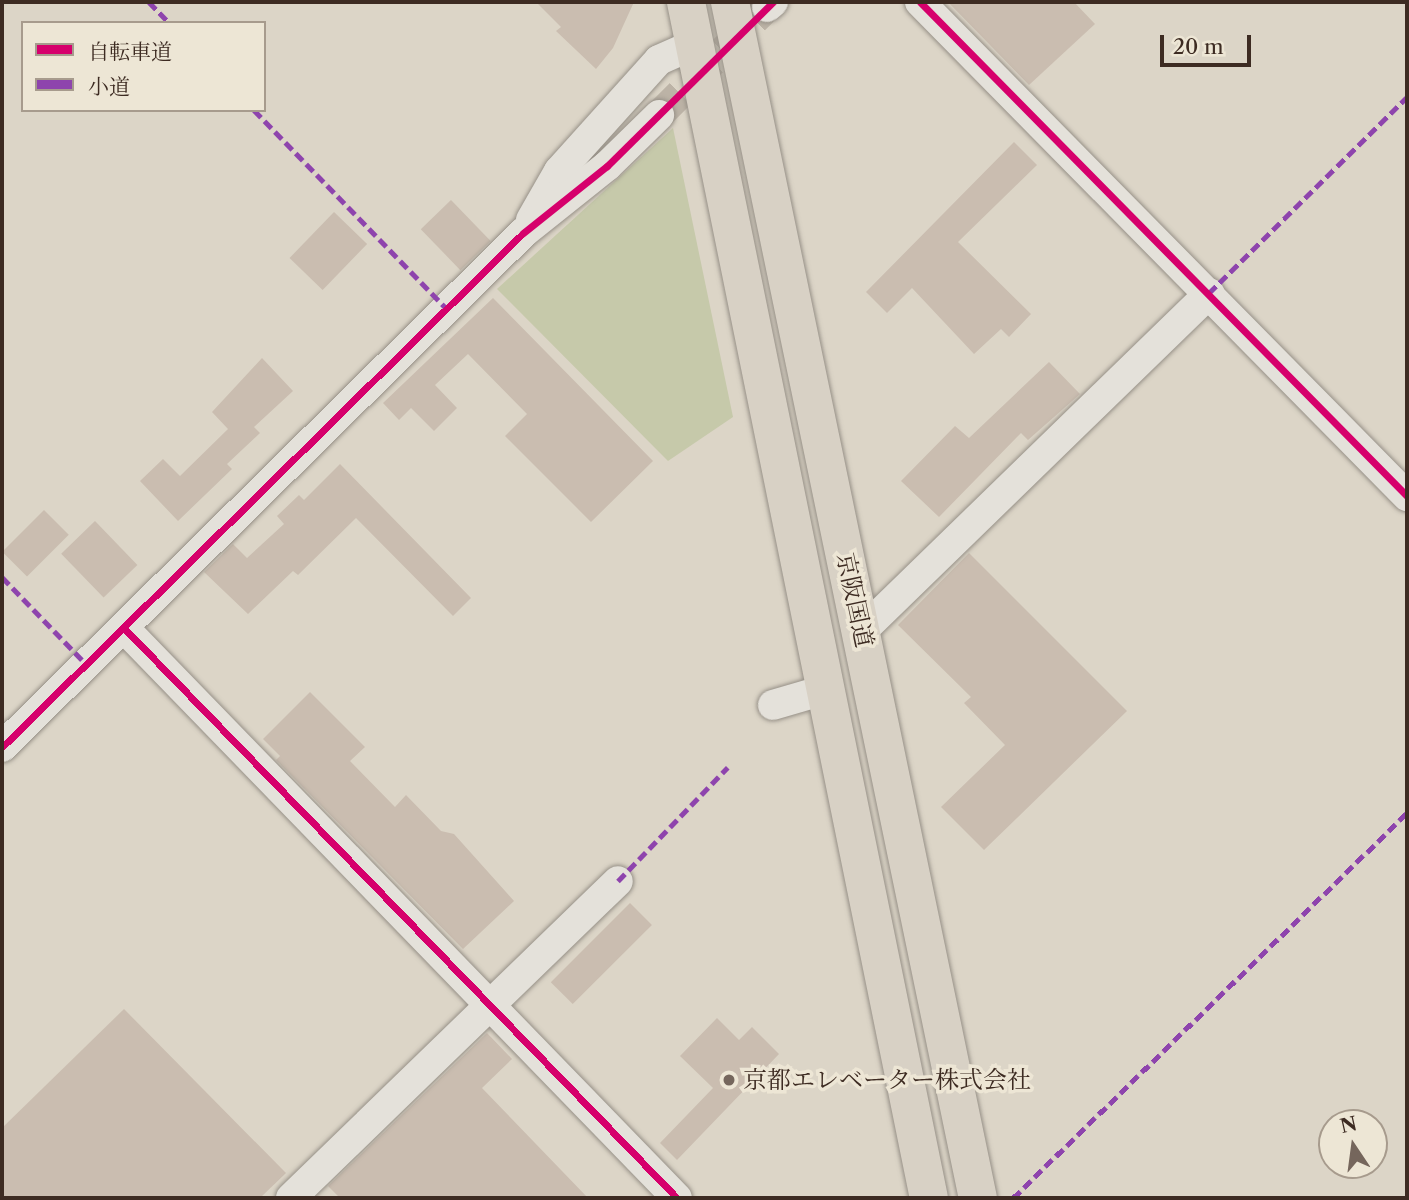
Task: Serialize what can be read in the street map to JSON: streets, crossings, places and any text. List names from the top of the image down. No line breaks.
{"streets":{"highway":["京阪国道"]},"places":["京都エレベーター株式会社"],"legend":["自転車道","小道"],"scale_bar":"20 m","north":"top"}
